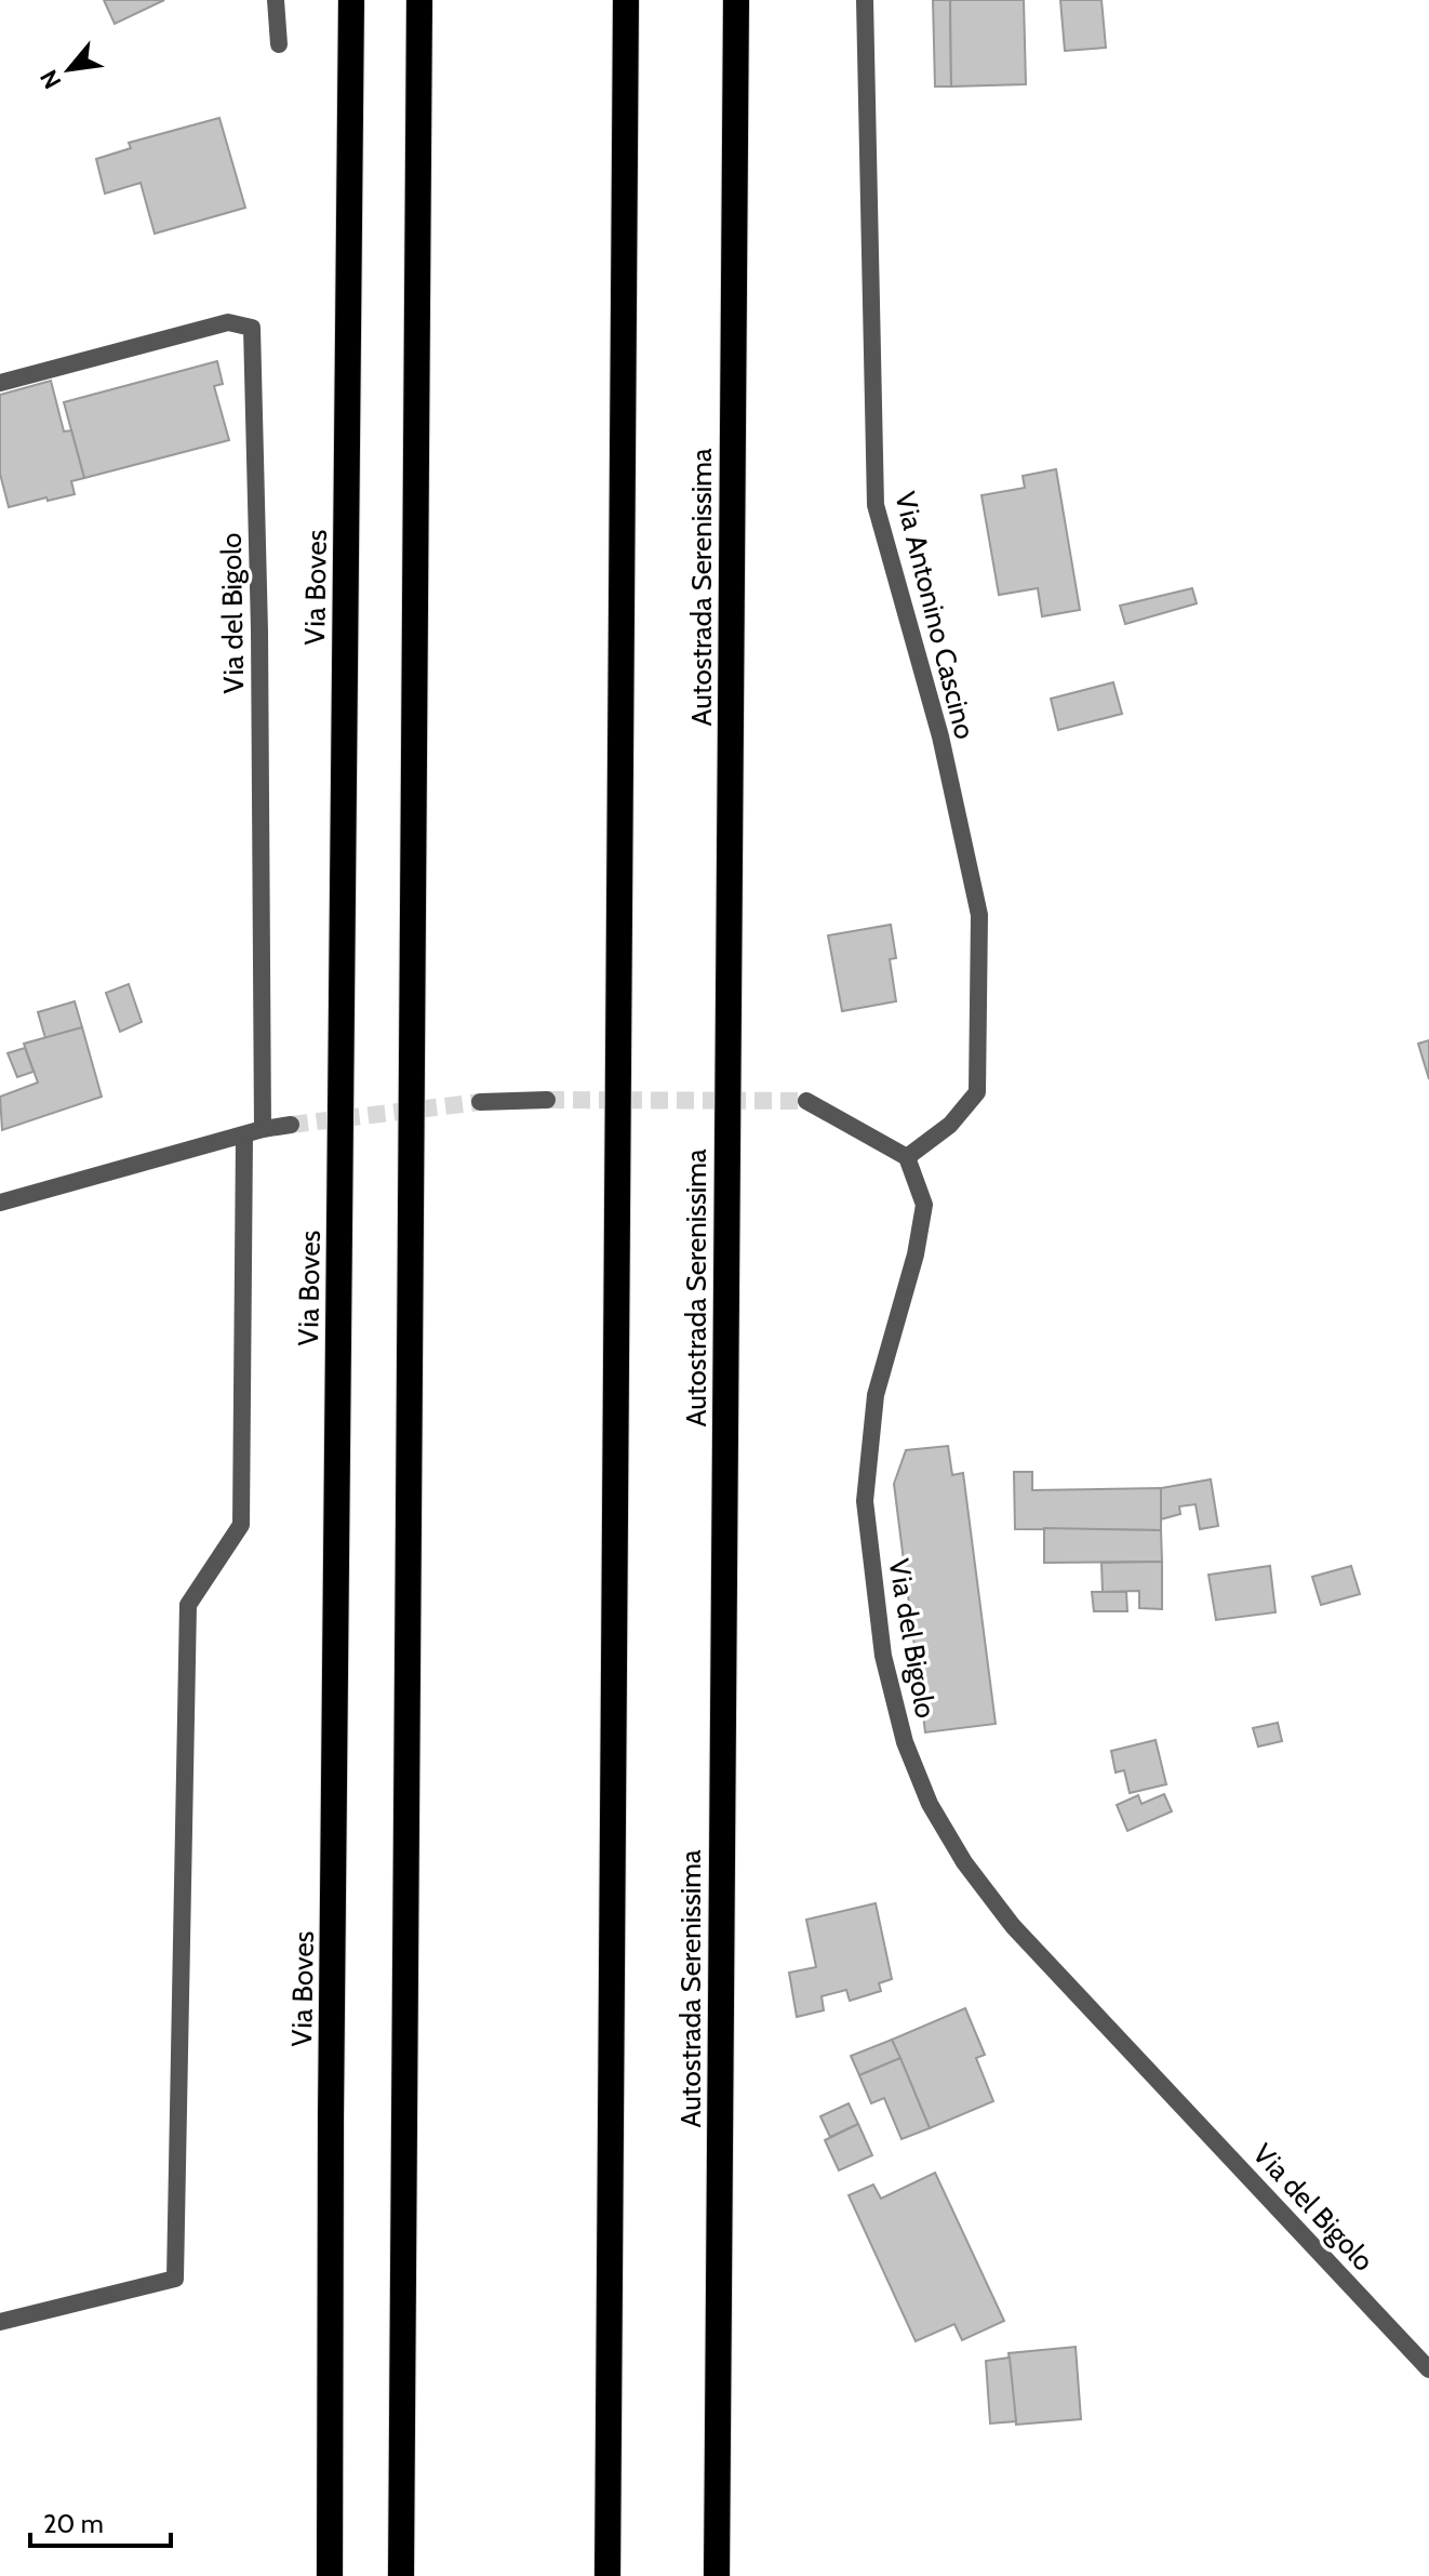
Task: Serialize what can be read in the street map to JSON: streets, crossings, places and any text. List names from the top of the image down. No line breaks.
{"streets":{"highway":["Via Boves","Autostrada Serenissima"],"street":["Via del Bigolo","Via Antonino Cascino"]},"crossings":[["Via del Bigolo","Via Antonino Cascino"]],"scale_bar":"20 m","north":"bottom left"}
